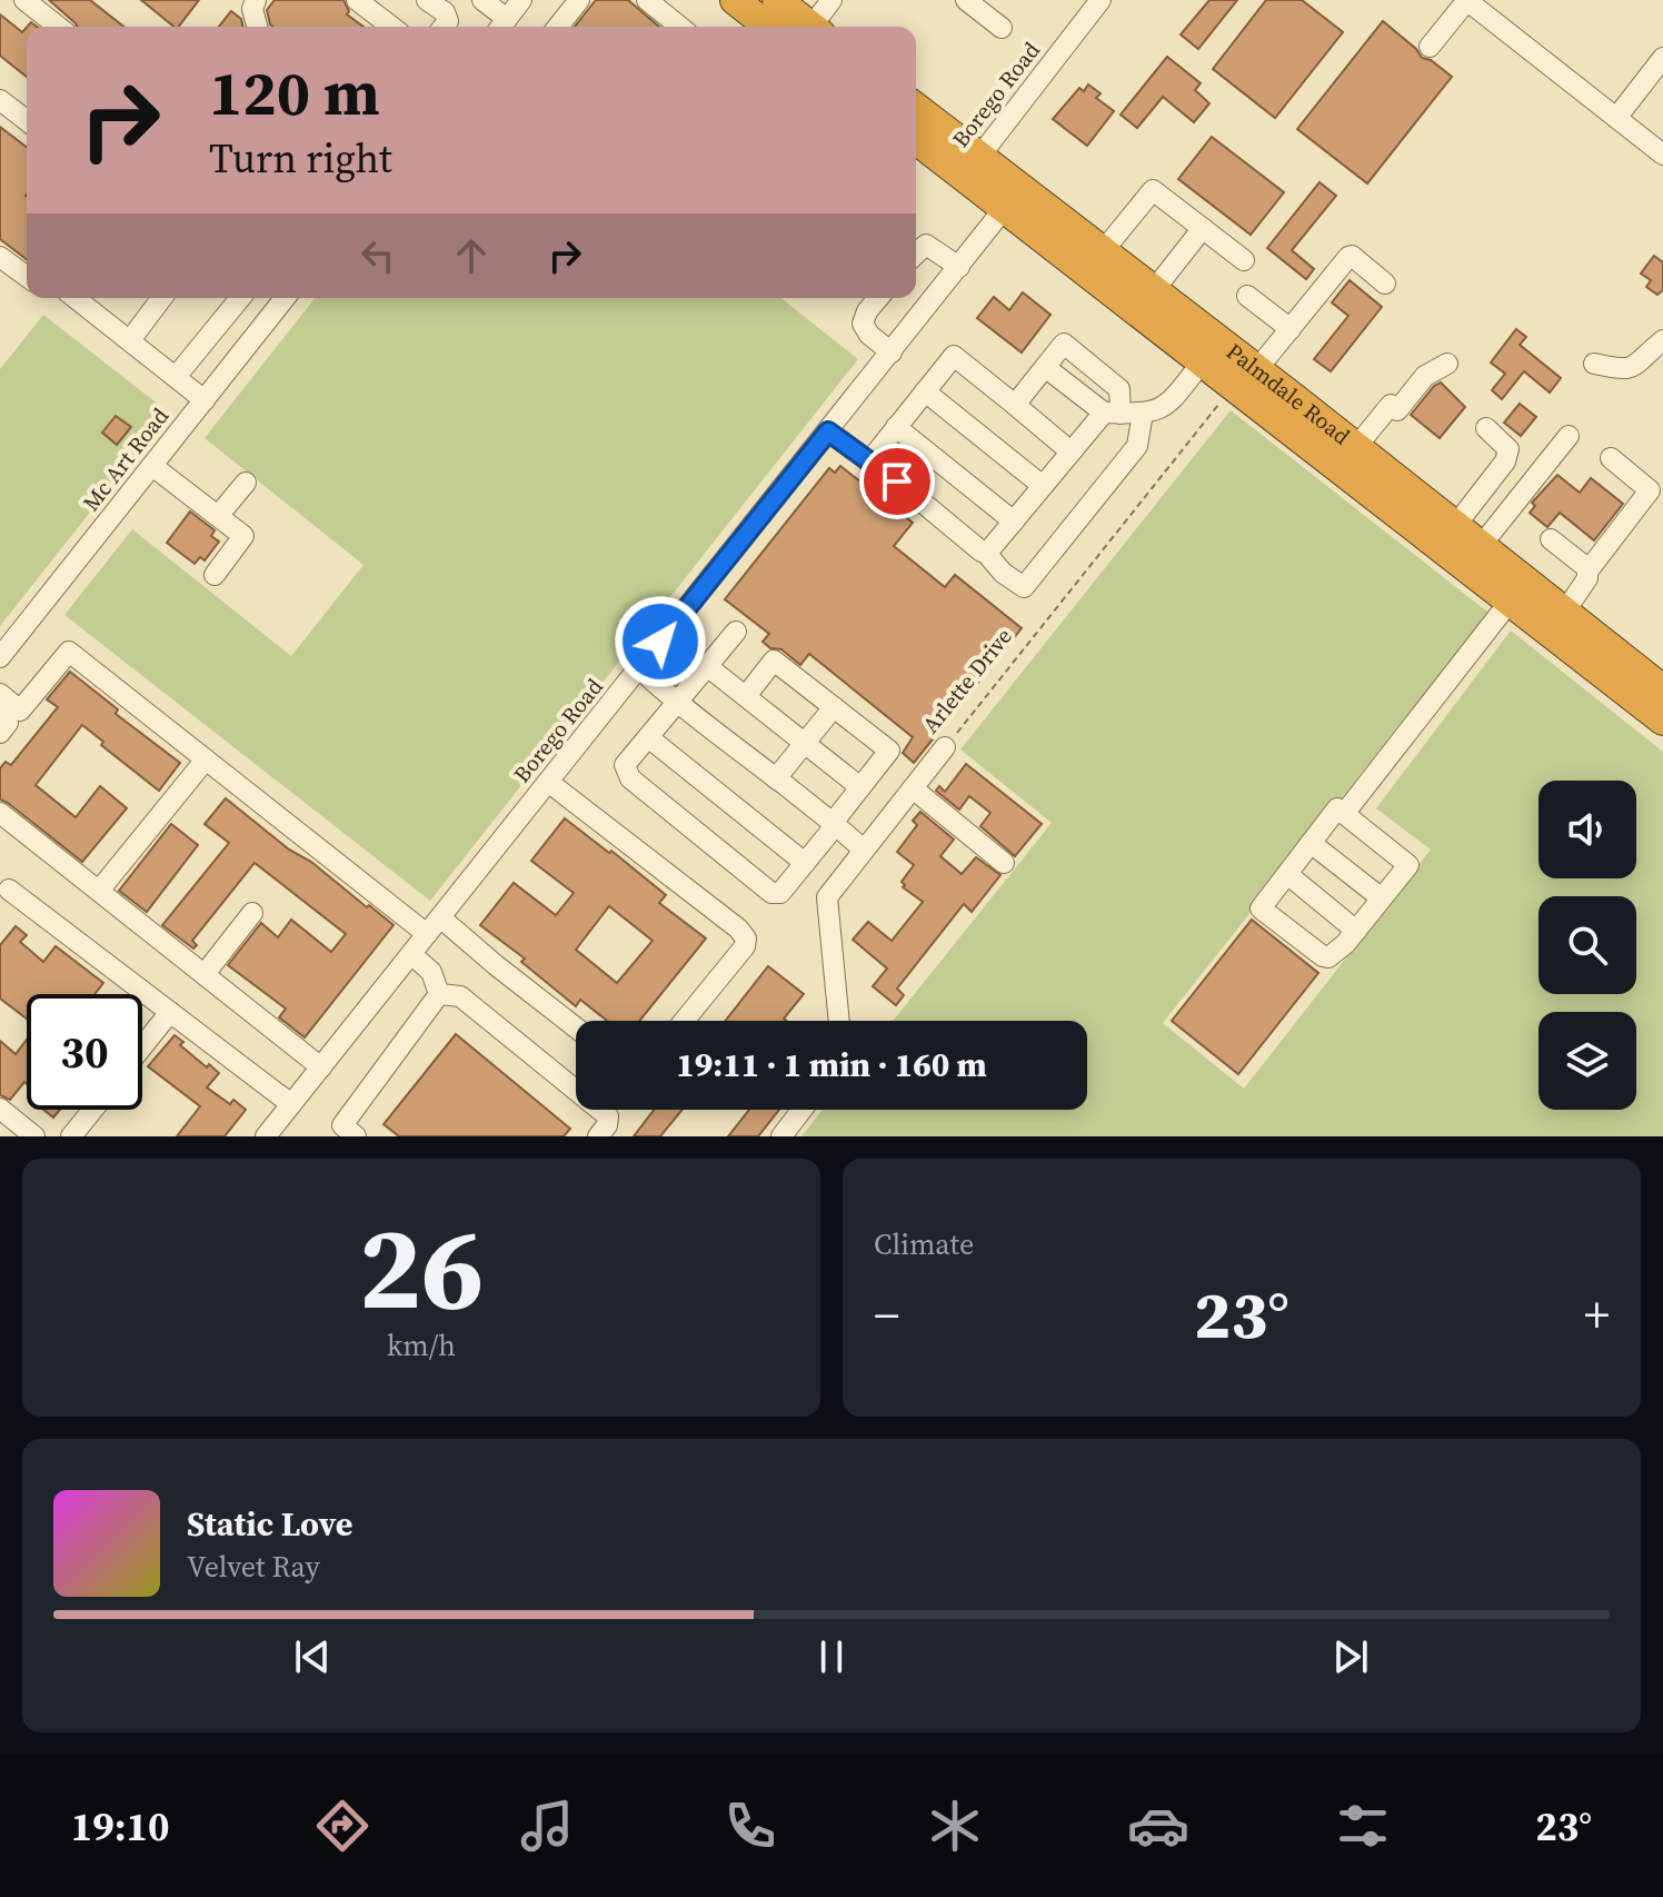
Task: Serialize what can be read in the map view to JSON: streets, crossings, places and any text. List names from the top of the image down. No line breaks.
{"streets":{"highway":["Palmdale Road"],"street":["Borego Road","Mc Art Road","Arlette Drive"]},"crossings":[["Borego Road","Palmdale Road"],["Palmdale Road","Arlette Drive"]],"page":{"turn":["120 m","Turn right"],"limit":"30","trip":"19:11 · 1 min · 160 m","tile":[["26","km/h"],"Climate"],"heat":["−","23°","+"],"song":["Static Love","Velvet Ray"],"tabs":["19:10","23°"]}}
